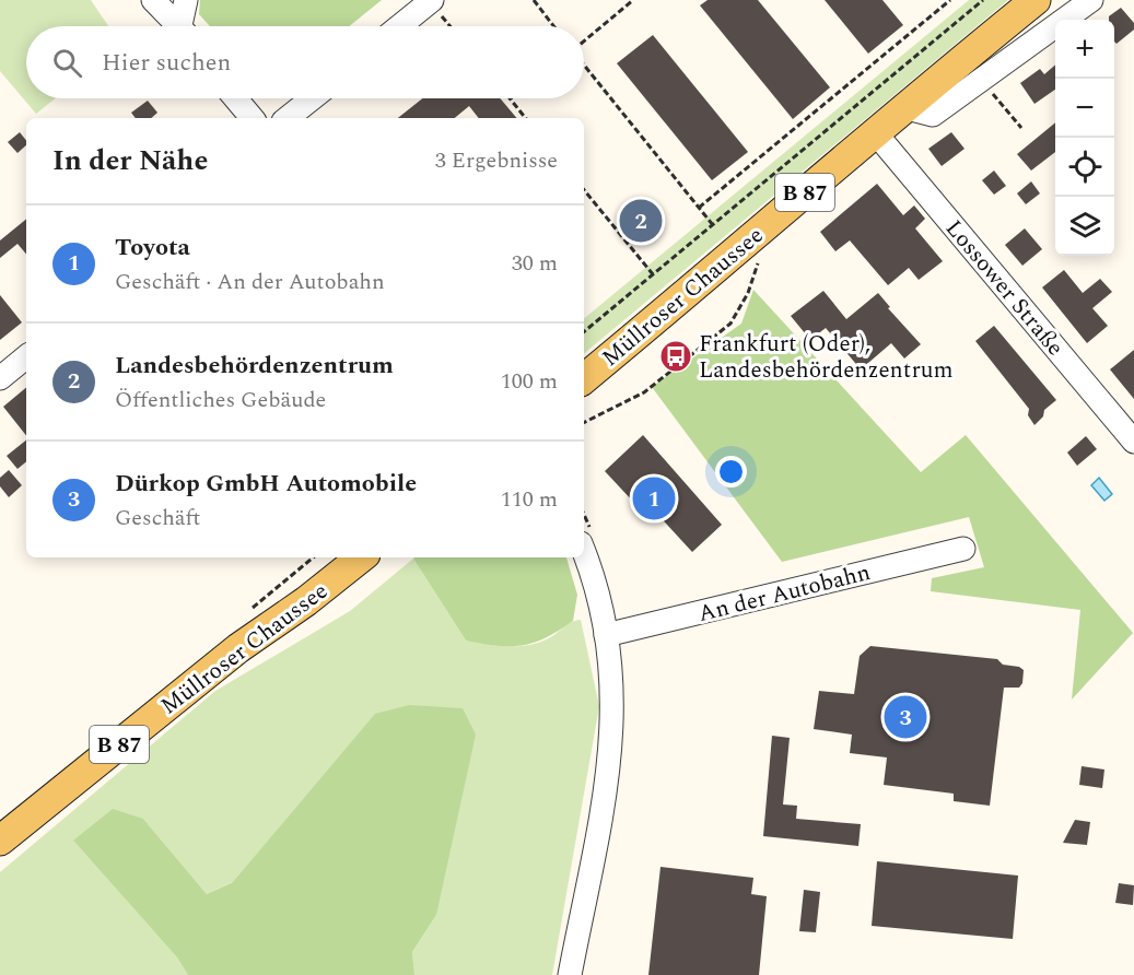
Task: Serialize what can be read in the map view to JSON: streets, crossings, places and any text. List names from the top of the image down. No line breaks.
{"streets":{"main road":["B 87","Müllroser Chaussee"],"street":["Lossower Straße","An der Autobahn"]},"crossings":[["Lossower Straße","Müllroser Chaussee"]],"places":{"bus stop":["Frankfurt (Oder), Landesbehördenzentrum"]},"page":{"map_buttons":["+","−"],"search":"Hier suchen","heading":["In der Nähe","3 Ergebnisse"],"pins":["2","1","3"],"list":[{"mark":"1","name":"Toyota","note":"Geschäft · An der Autobahn","value":"30 m"},{"mark":"2","name":"Landesbehördenzentrum","note":"Öffentliches Gebäude","value":"100 m"},{"mark":"3","name":"Dürkop GmbH Automobile","note":"Geschäft","value":"110 m"}]}}
